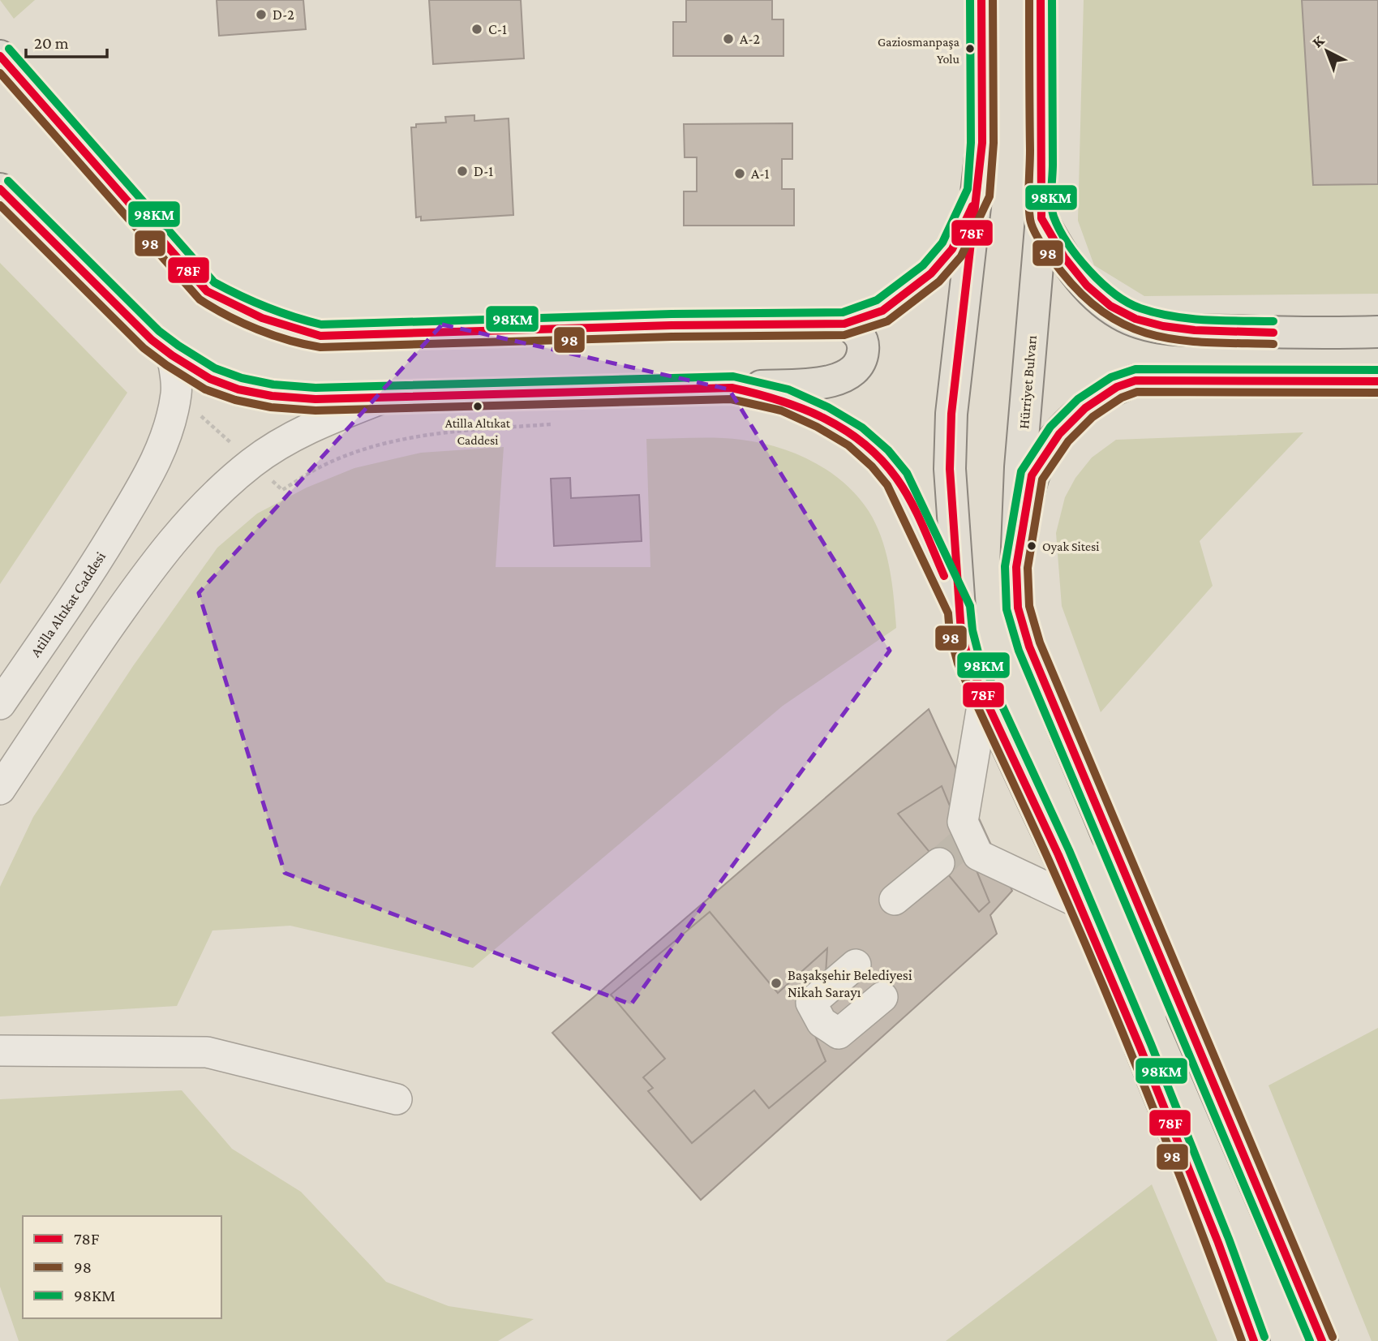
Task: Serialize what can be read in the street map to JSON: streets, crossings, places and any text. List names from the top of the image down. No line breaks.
{"streets":{"main road":["Hürriyet Bulvarı"],"street":["Atilla Altıkat Caddesi"]},"places":["D-2","C-1","A-2","Gaziosmanpaşa Yolu","D-1","A-1","Atilla Altıkat Caddesi","Oyak Sitesi","Başakşehir Belediyesi Nikah Sarayı"],"lines":["transit line 78F","transit line 98","transit line 98KM"],"legend":["78F","98","98KM"],"scale_bar":"20 m","north":"top left"}
